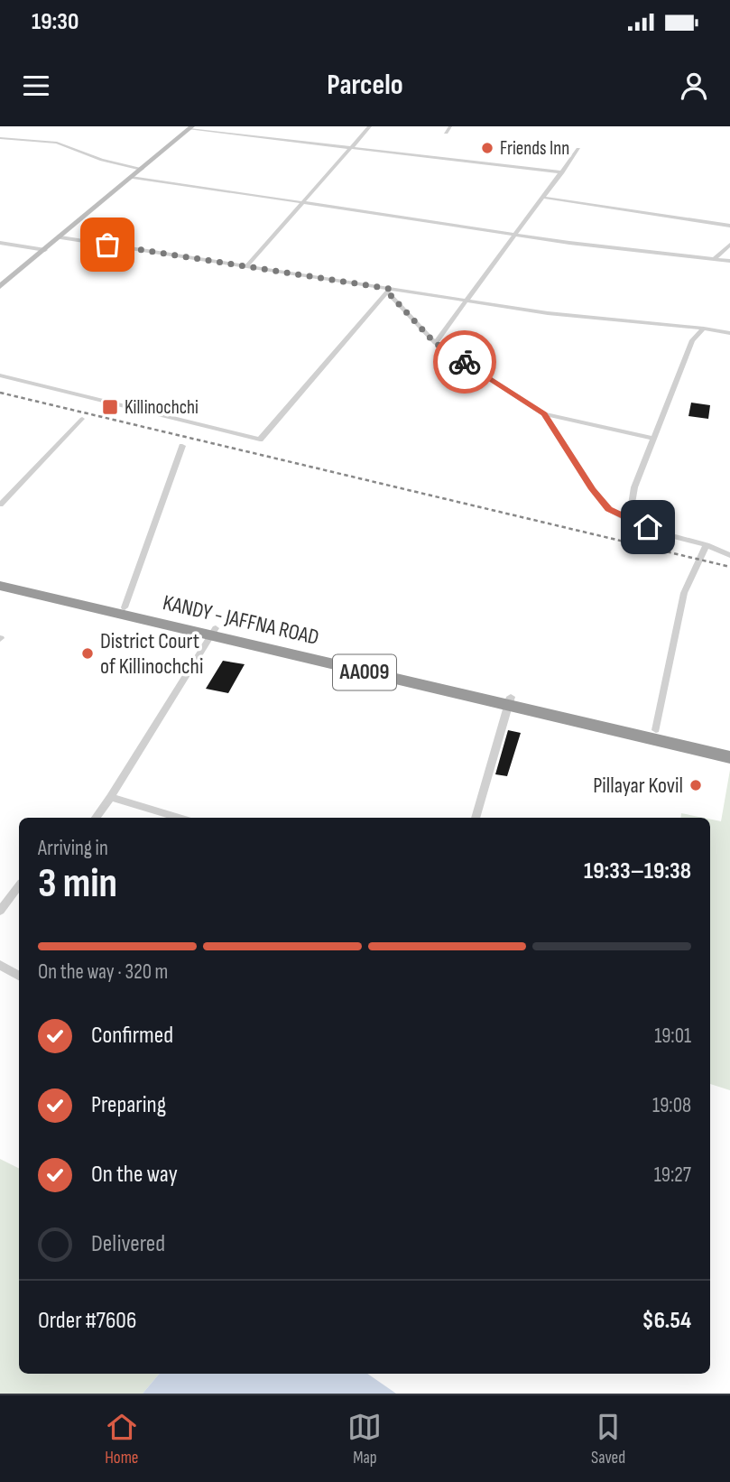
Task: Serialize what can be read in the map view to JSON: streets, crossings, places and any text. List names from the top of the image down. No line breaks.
{"streets":{"highway":["KANDY - JAFFNA ROAD","AA009"]},"places":{"other":["Friends Inn","District Court of Killinochchi","Pillayar Kovil"],"transit":["Killinochchi"]},"page":{"status":"19:30","header":"Parcelo","heading":["3 min","Arriving in","19:33–19:38"],"panel":["Order #7606","$6.54"],"bar":"On the way · 320 m","list":[["Confirmed","19:01"],["Preparing","19:08"],["On the way","19:27"],"Delivered"],"tabs":["Home","Map","Saved"]}}
